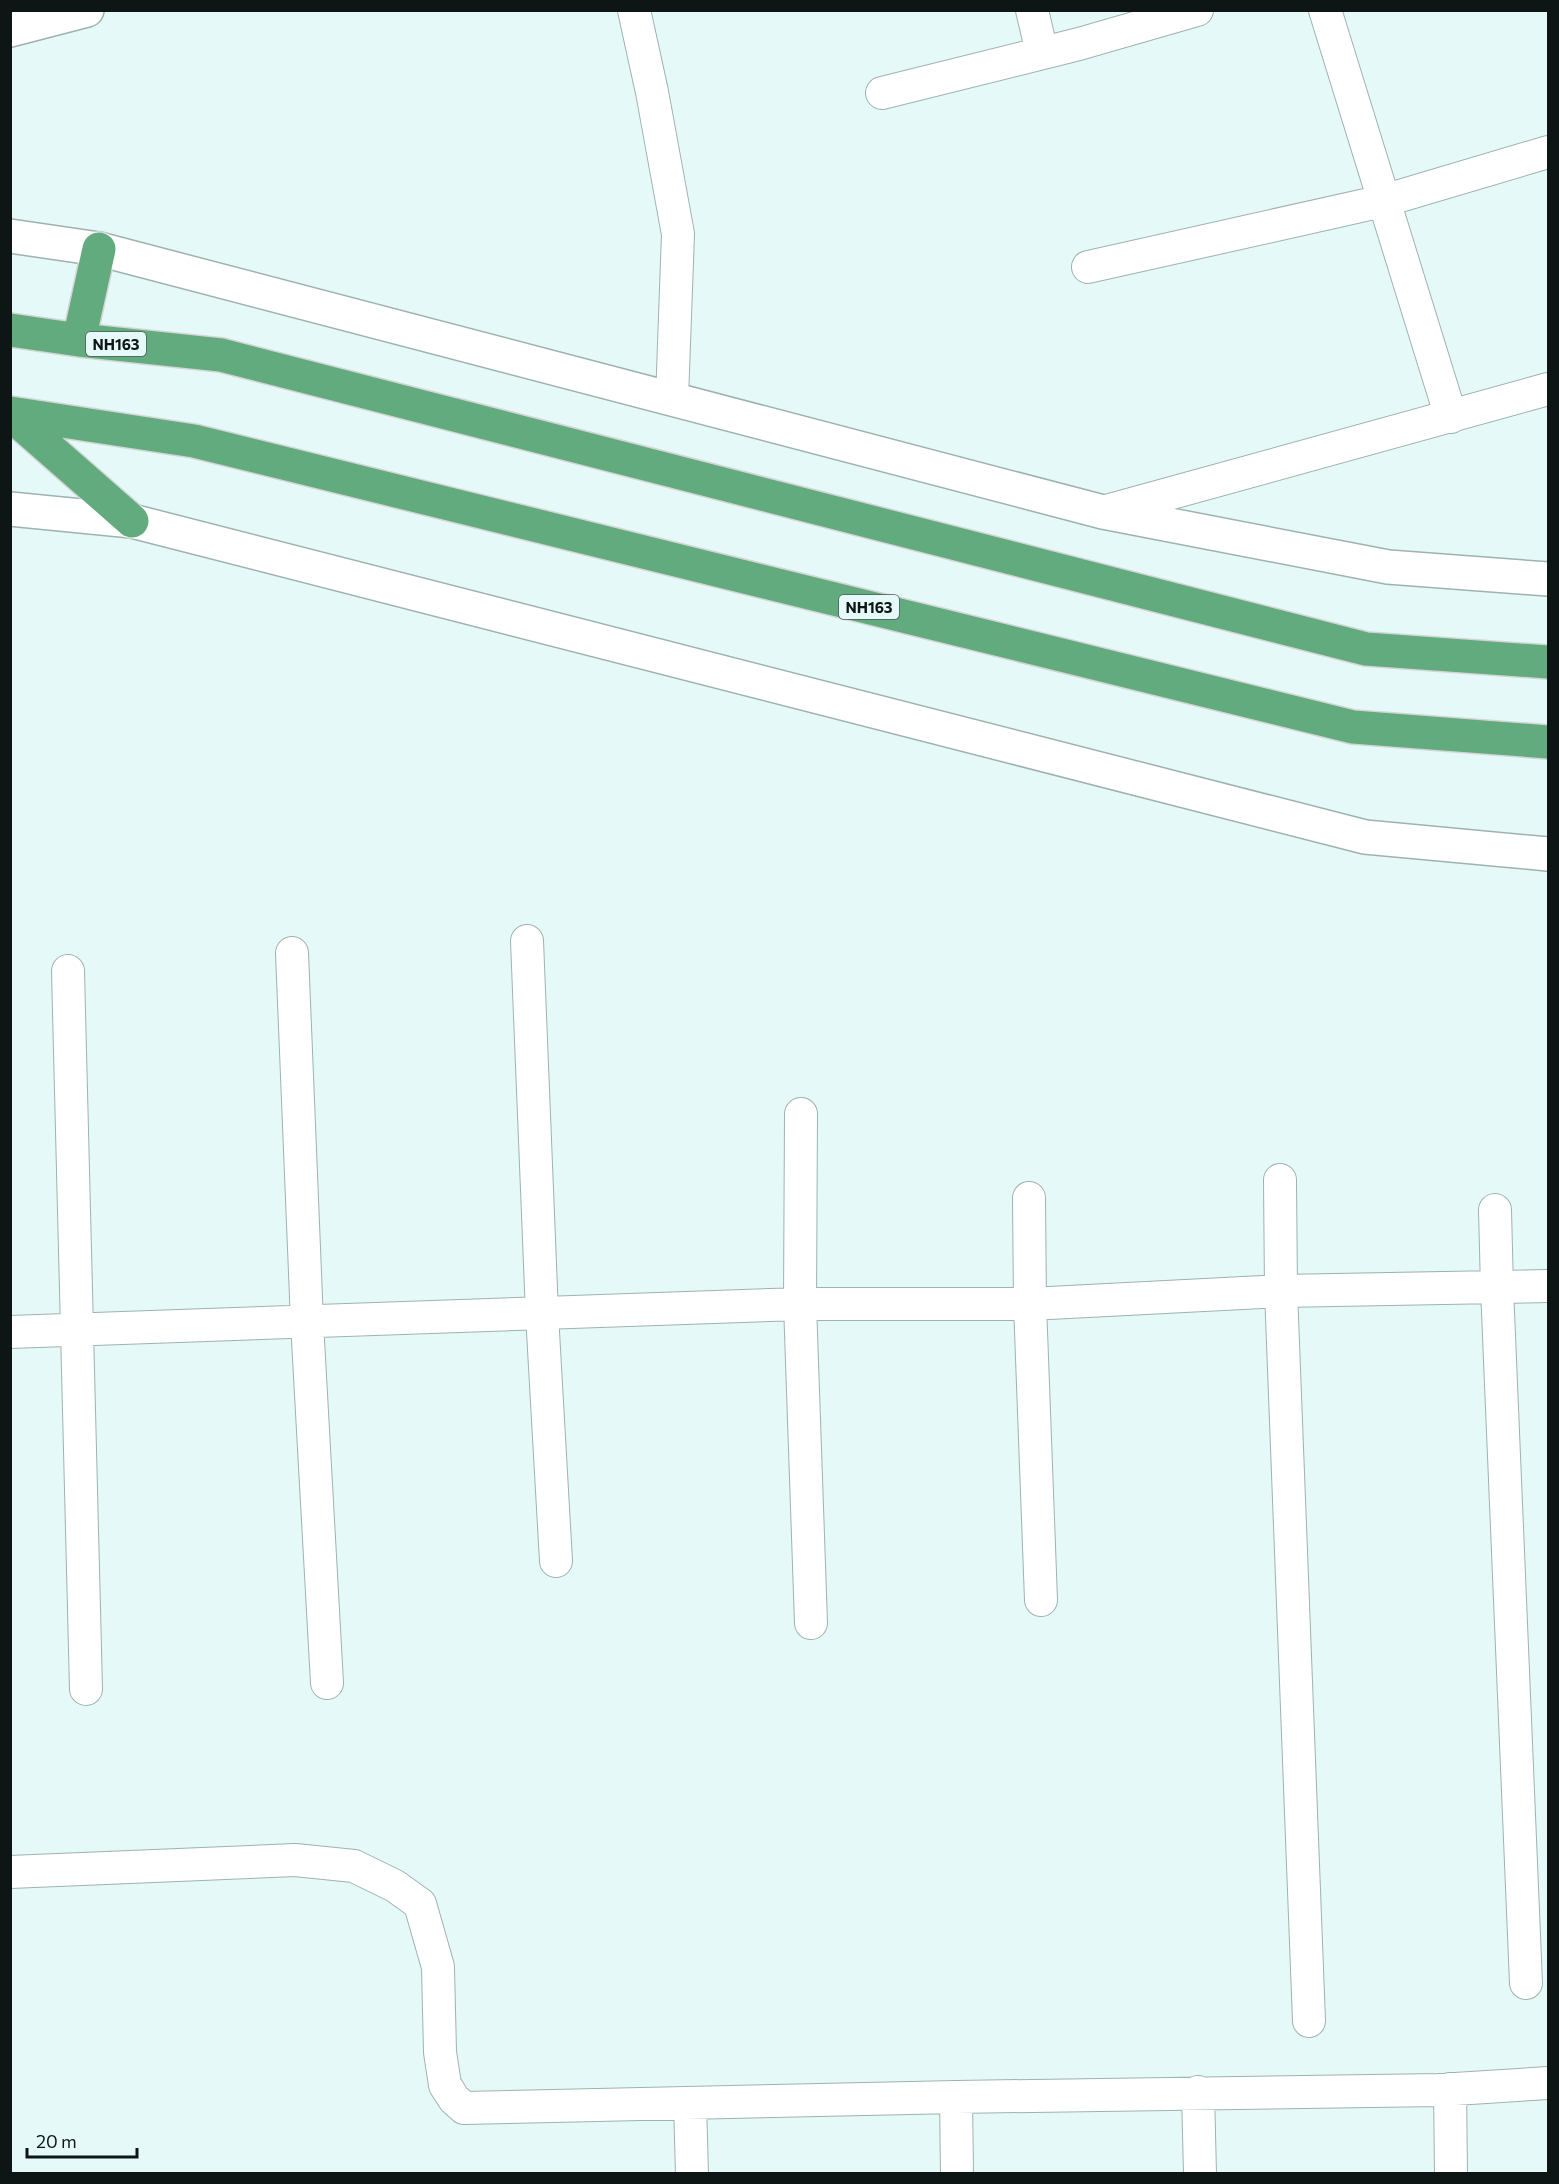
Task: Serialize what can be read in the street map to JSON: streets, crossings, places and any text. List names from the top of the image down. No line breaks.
{"streets":{"highway":["NH163"]},"scale_bar":"20 m"}
